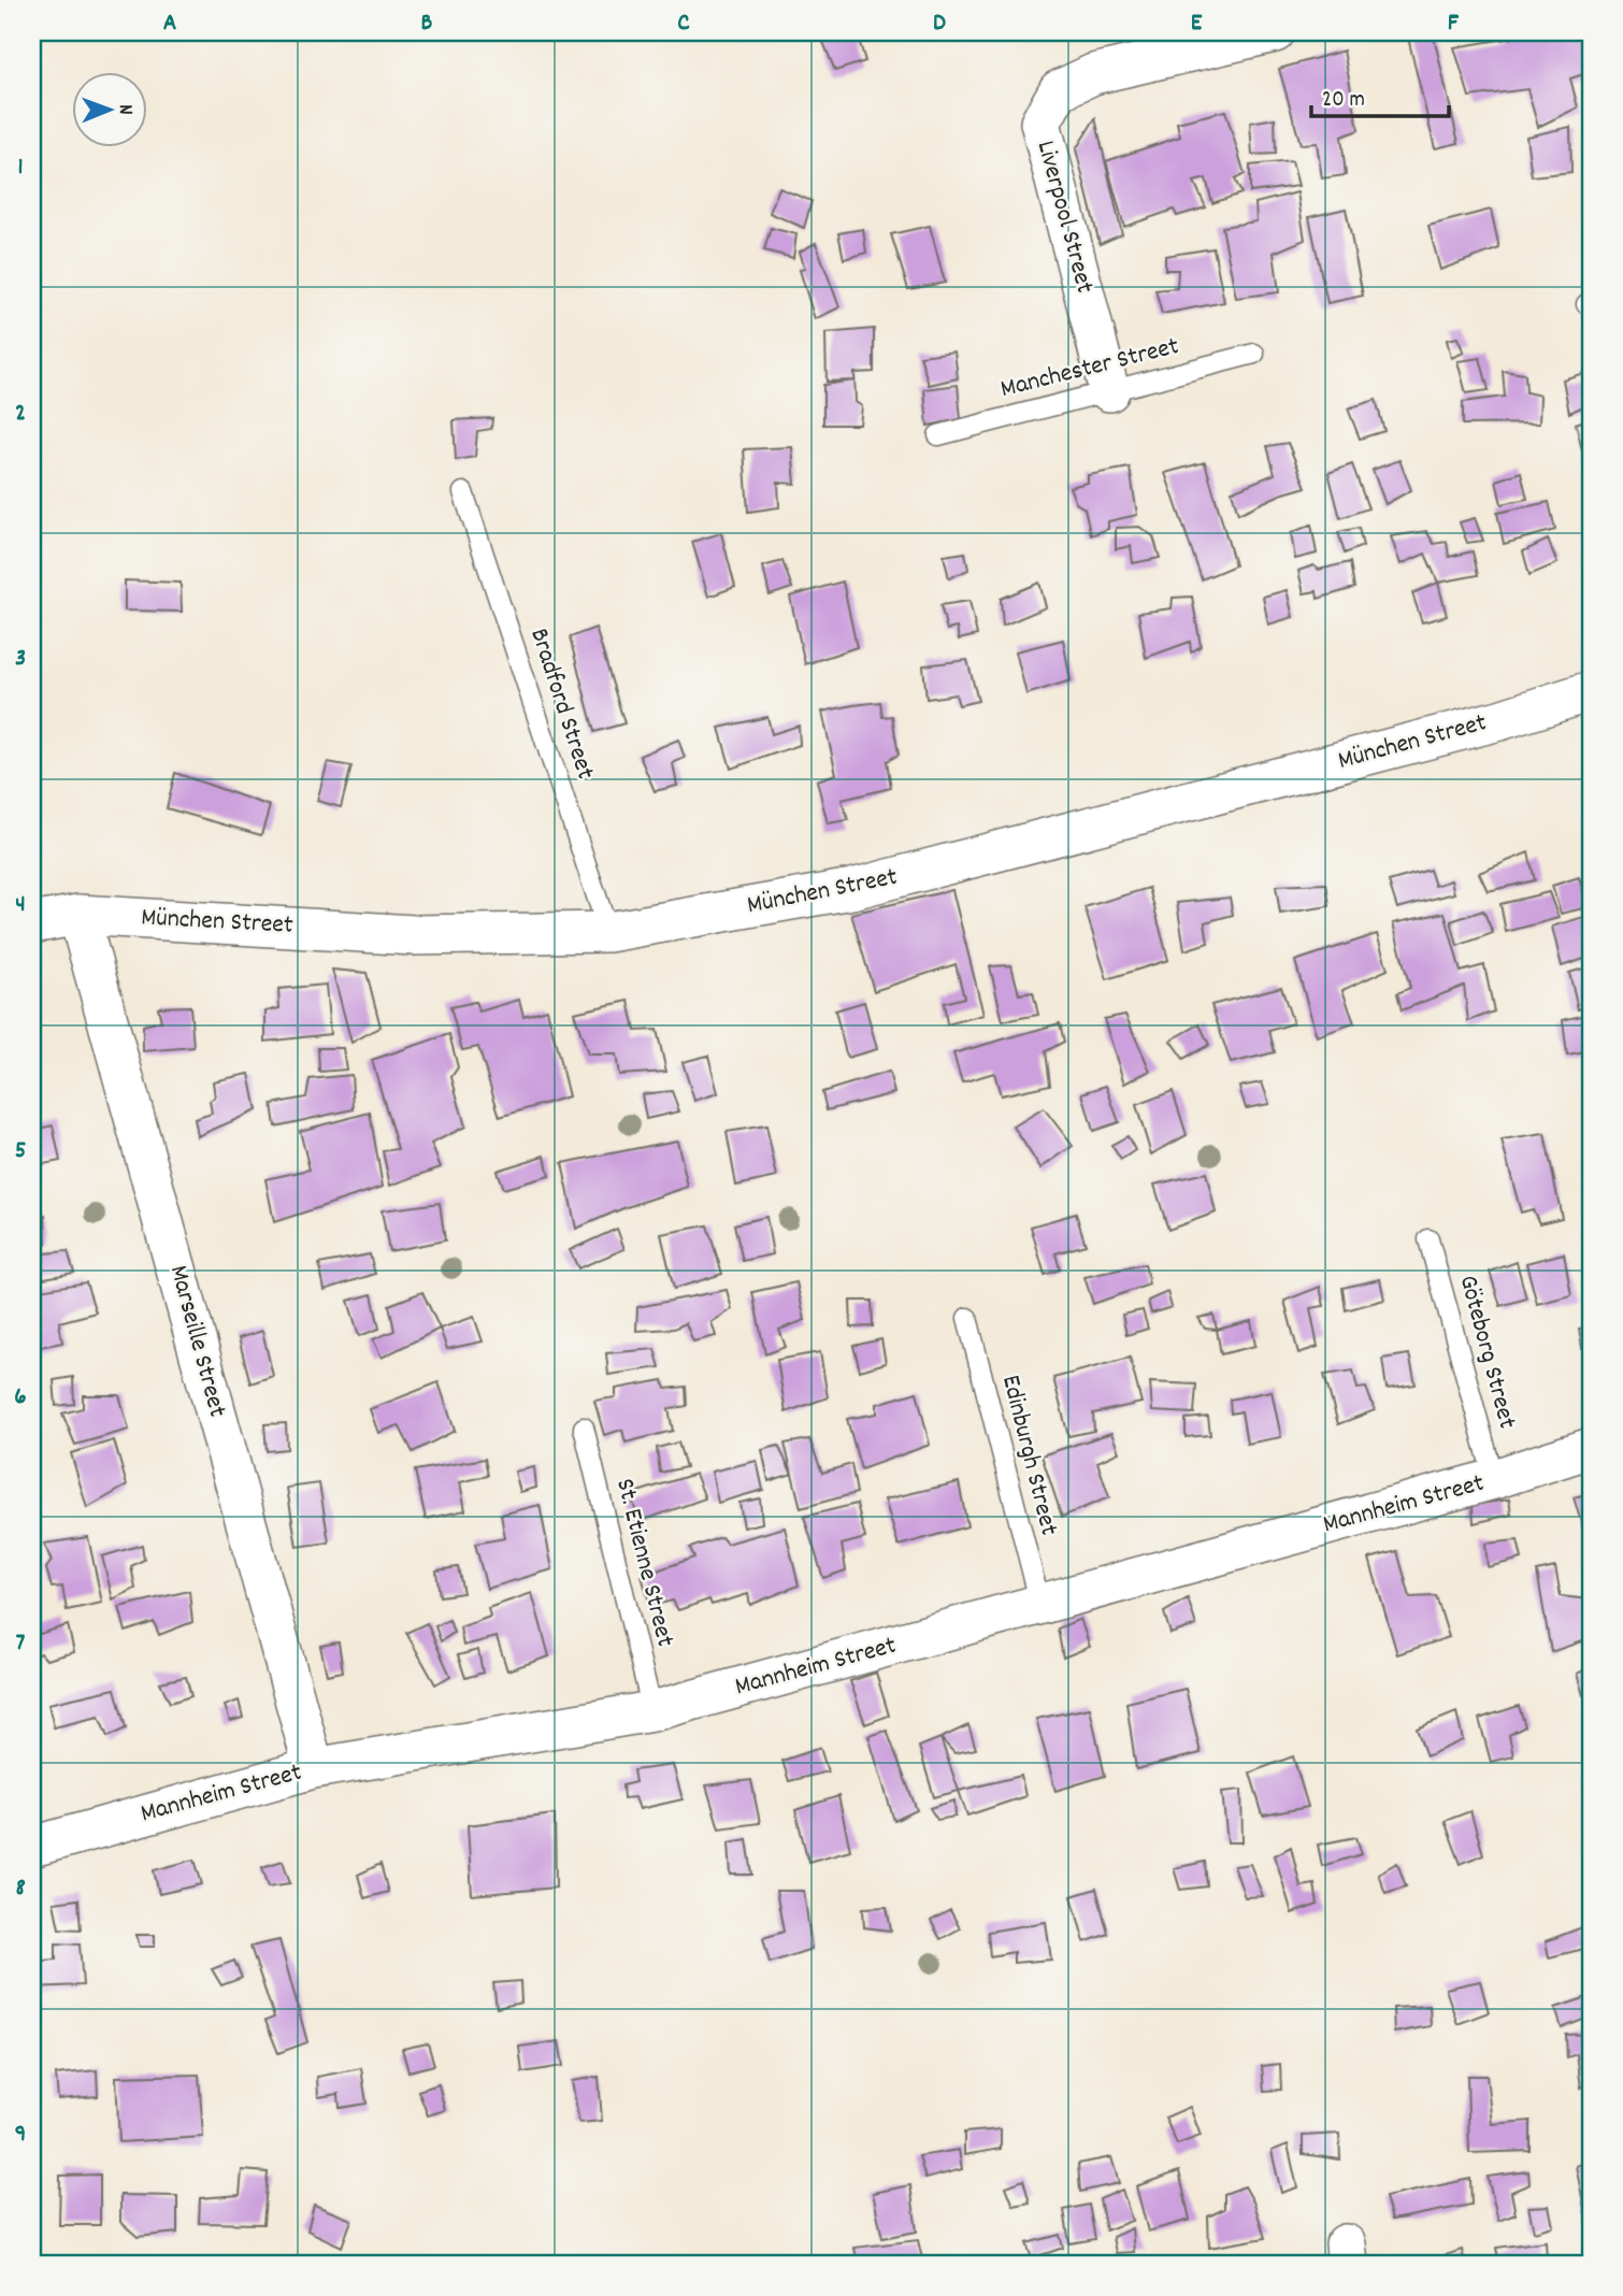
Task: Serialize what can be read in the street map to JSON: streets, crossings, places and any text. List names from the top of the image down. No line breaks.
{"streets":{"street":["Liverpool Street","München Street","Marseille Street","Mannheim Street"],"lane":["Manchester Street","Bradford Street","Göteborg Street","Edinburgh Street","St. Etienne Street"]},"crossings":[["Liverpool Street","Manchester Street"],["Bradford Street","München Street"],["München Street","Marseille Street"],["Marseille Street","Mannheim Street"],["Göteborg Street","Mannheim Street"],["Edinburgh Street","Mannheim Street"],["Mannheim Street","St. Etienne Street"]],"scale_bar":"20 m","north":"right","grid":{"columns":["A","B","C","D","E","F"],"rows":["1","2","3","4","5","6","7","8","9"]}}
